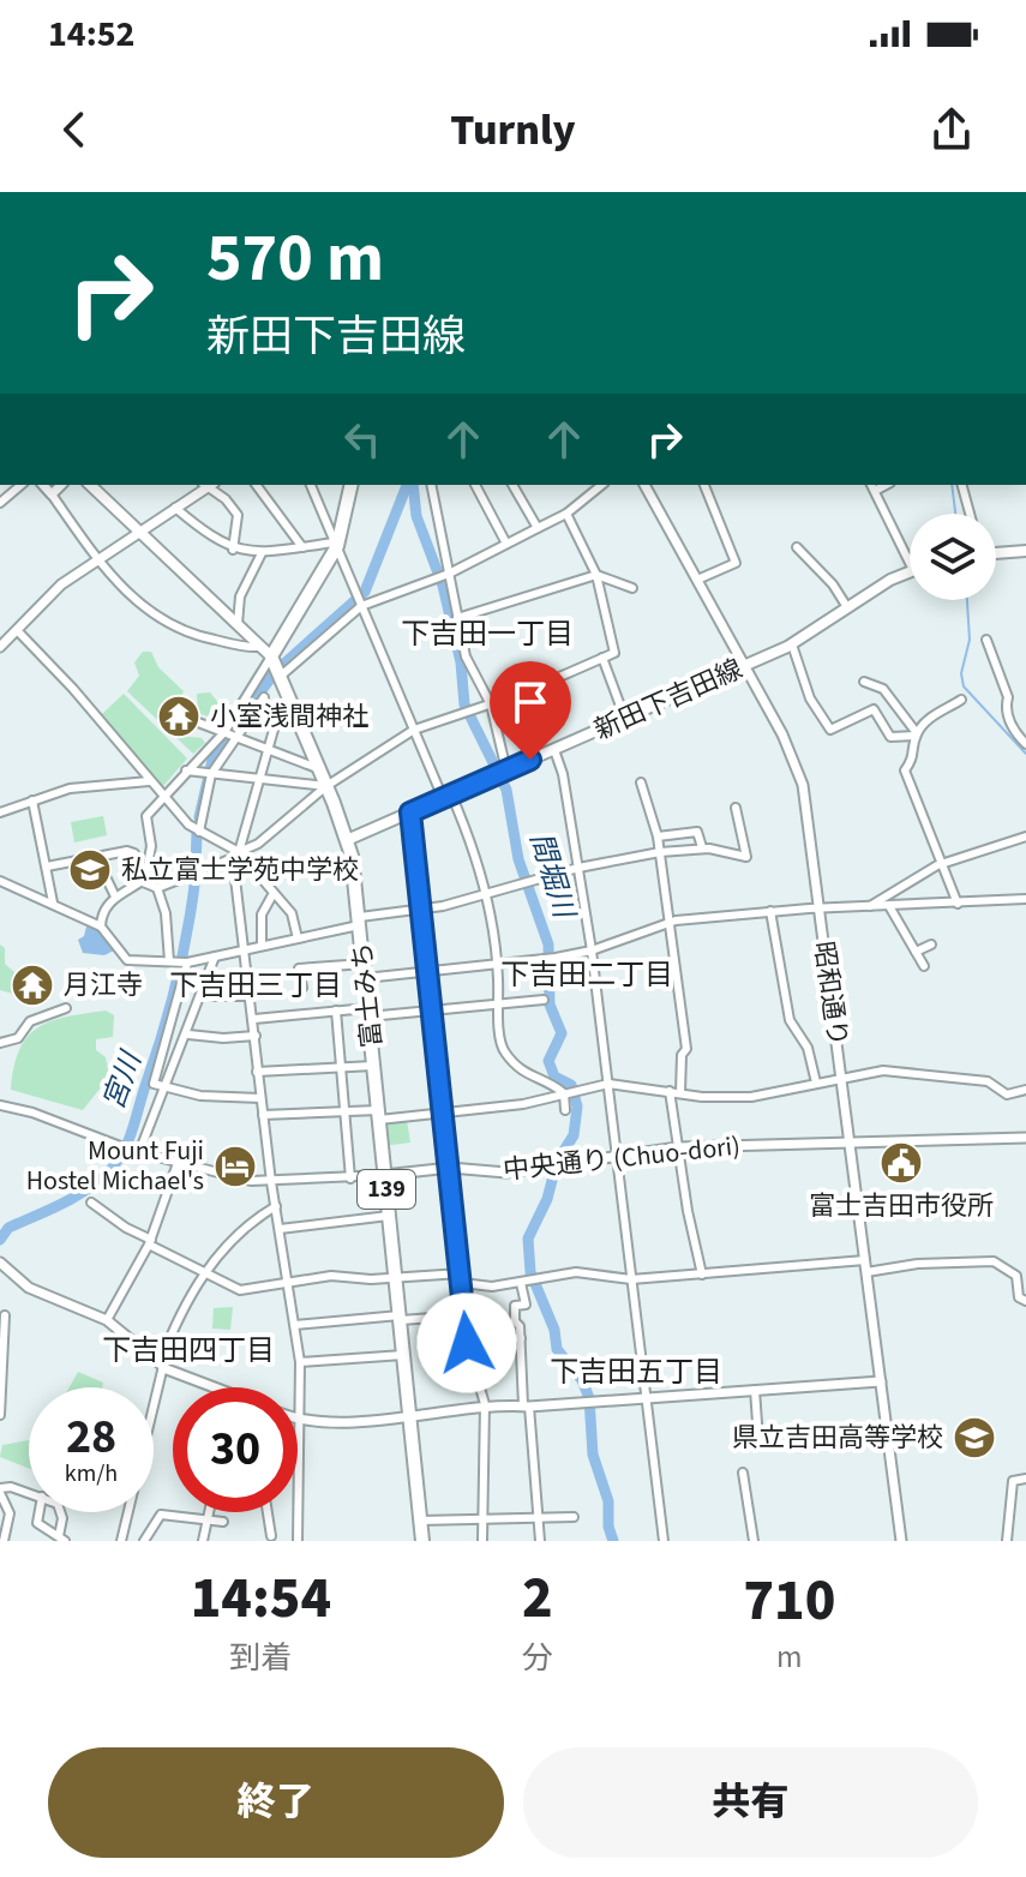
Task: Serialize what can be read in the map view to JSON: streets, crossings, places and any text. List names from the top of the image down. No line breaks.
{"streets":{"highway":["富士みち","139"],"main road":["新田下吉田線"],"street":["昭和通り","中央通り (Chuo-dori)"]},"crossings":[["新田下吉田線","昭和通り"],["新田下吉田線","富士みち"],["昭和通り","中央通り (Chuo-dori)"],["富士みち","中央通り (Chuo-dori)"]],"districts":["下吉田一丁目","下吉田二丁目","下吉田三丁目","下吉田四丁目","下吉田五丁目"],"water":["間堀川","宮川"],"places":{"temple":["小室浅間神社","月江寺"],"school or university":["私立富士学苑中学校","県立吉田高等学校"],"public building":["富士吉田市役所"],"hotel":["Mount Fuji Hostel Michael's"]},"page":{"status":"14:52","header":"Turnly","turn":["570 m","新田下吉田線"],"speed":"28 km/h","limit":"30","eta":["14:54","到着","2","分","710","m"],"buttons":["終了","共有"]}}
